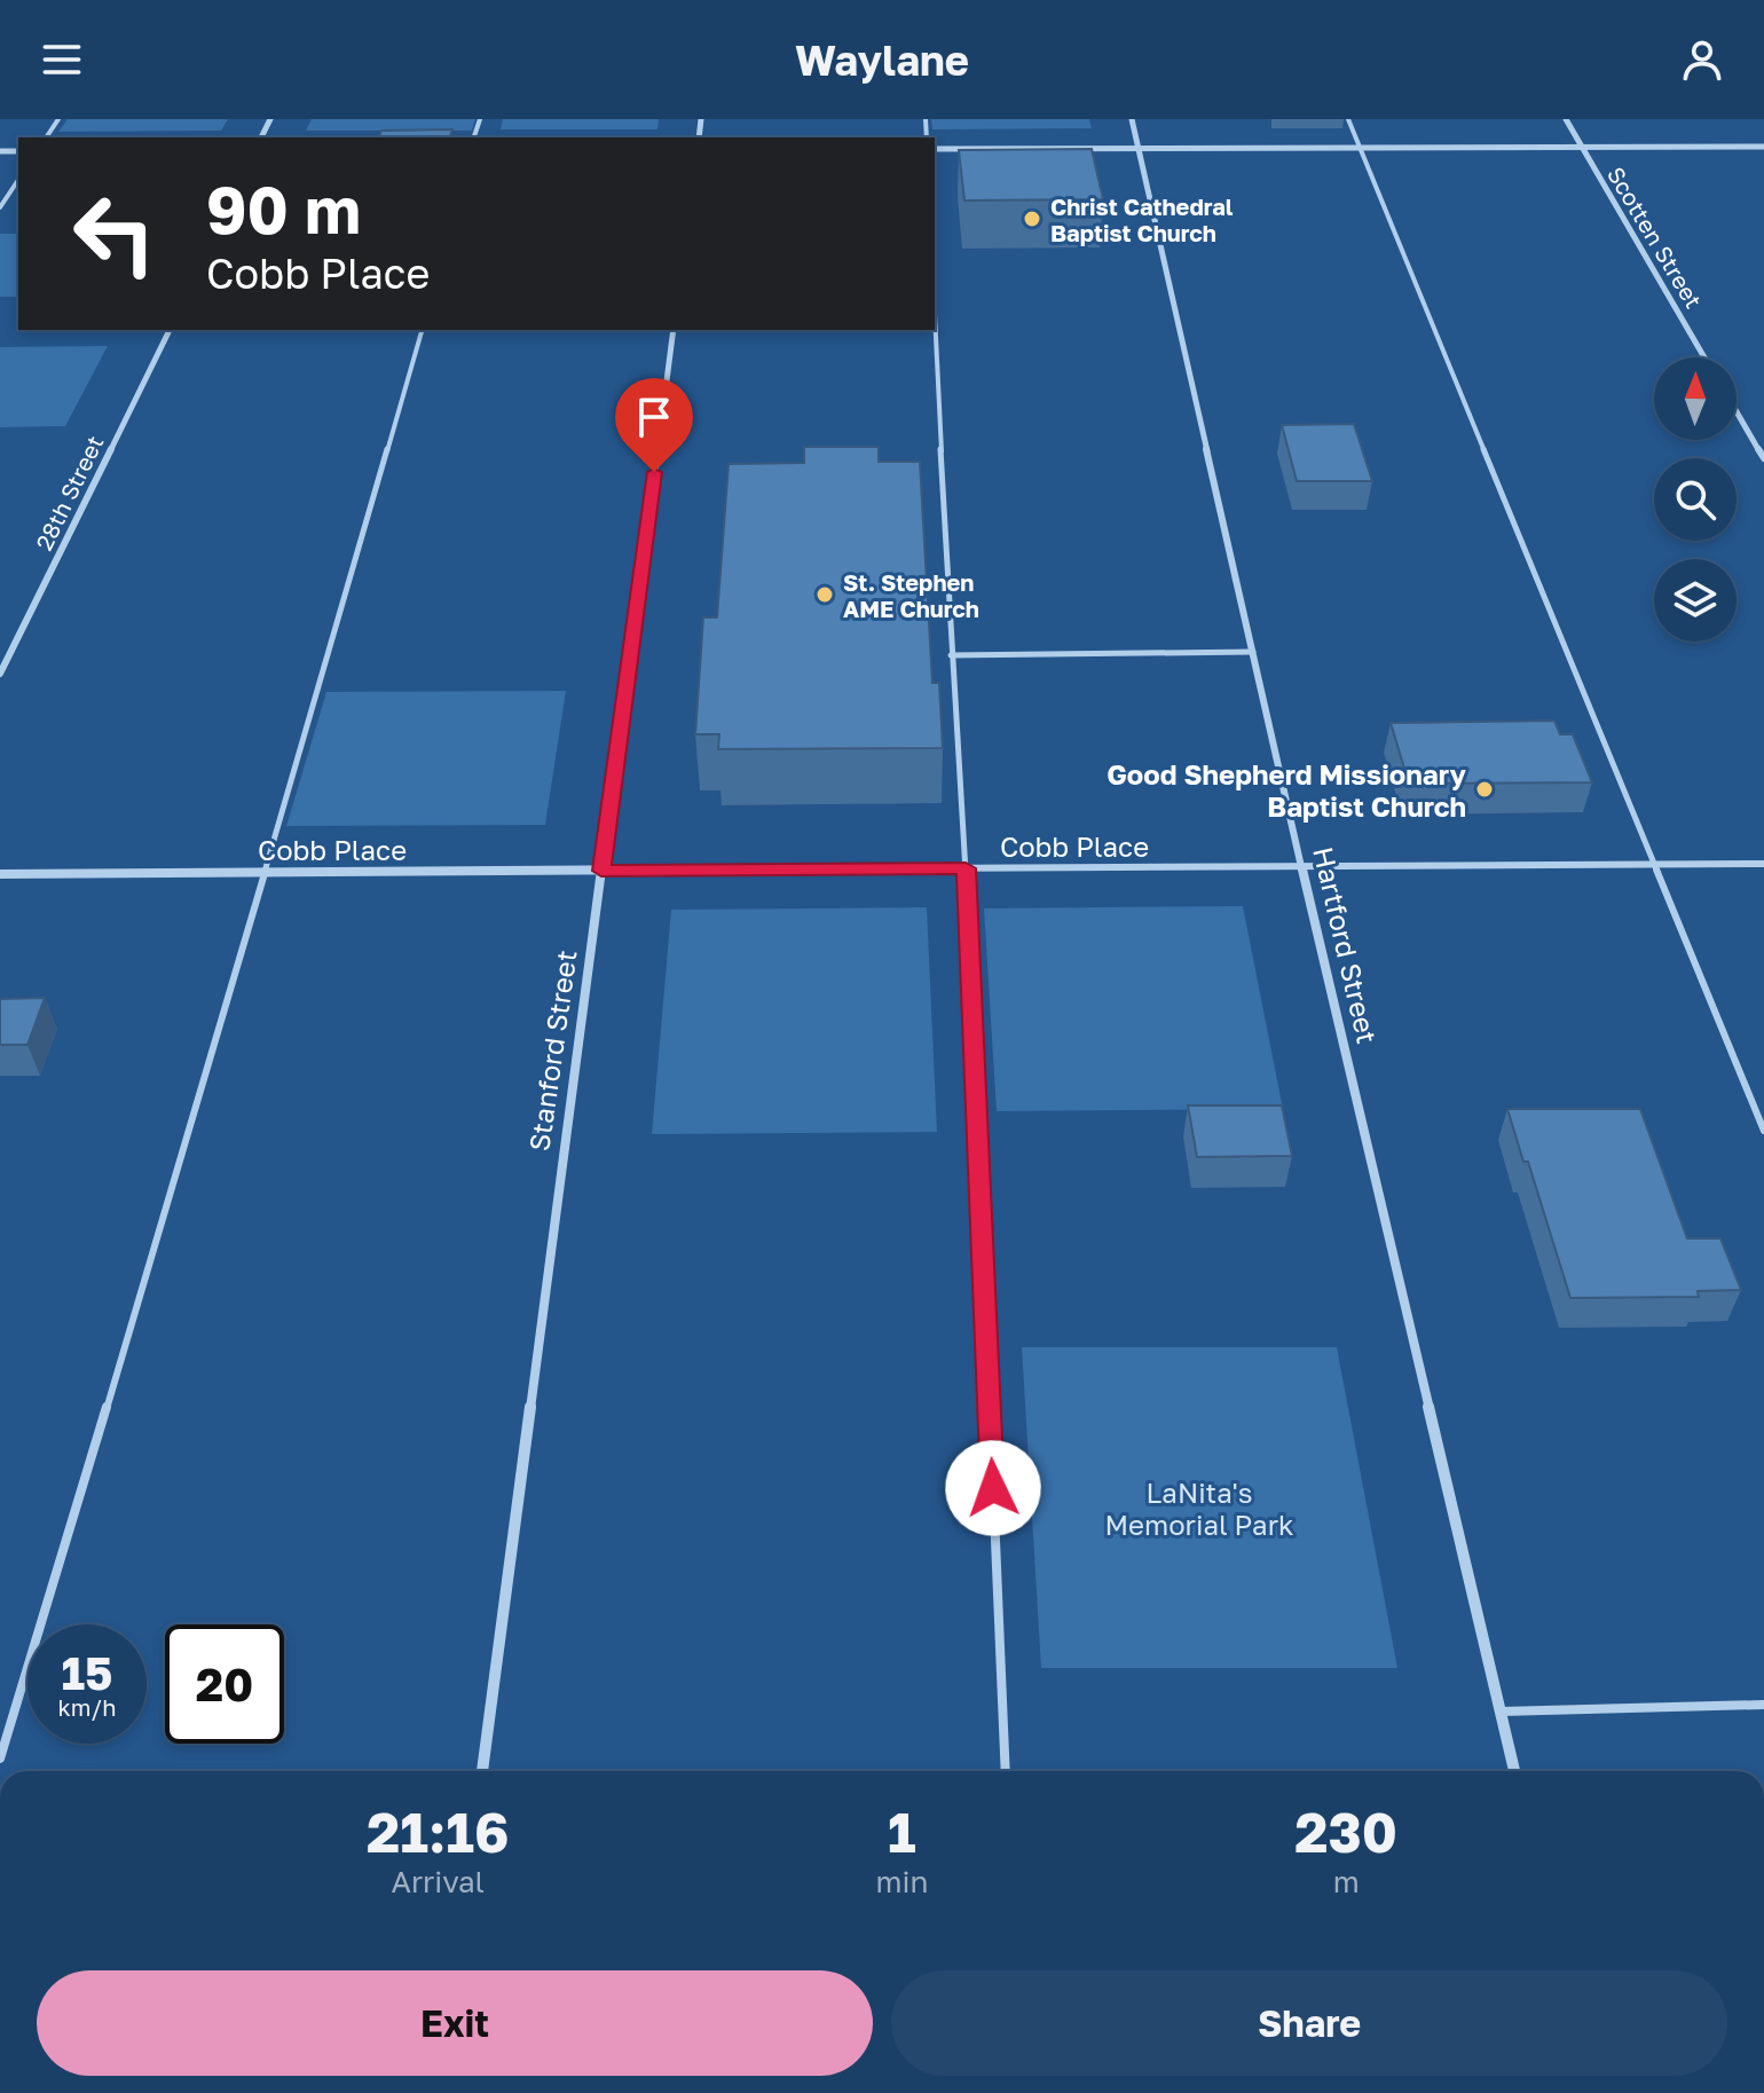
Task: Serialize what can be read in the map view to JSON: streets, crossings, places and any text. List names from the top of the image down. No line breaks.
{"streets":{"street":["Scotten Street","28th Street","Cobb Place","Hartford Street","Stanford Street"]},"crossings":[["Cobb Place","Hartford Street"],["Cobb Place","Stanford Street"]],"parks":["LaNita's Memorial Park"],"places":["Christ Cathedral Baptist Church","St. Stephen AME Church","Good Shepherd Missionary Baptist Church"],"north":"top","page":{"header":"Waylane","turn":["90 m","Cobb Place"],"speed":"15 km/h","limit":"20","eta":["21:16","Arrival","1","min","230","m"],"buttons":["Exit","Share"]}}
